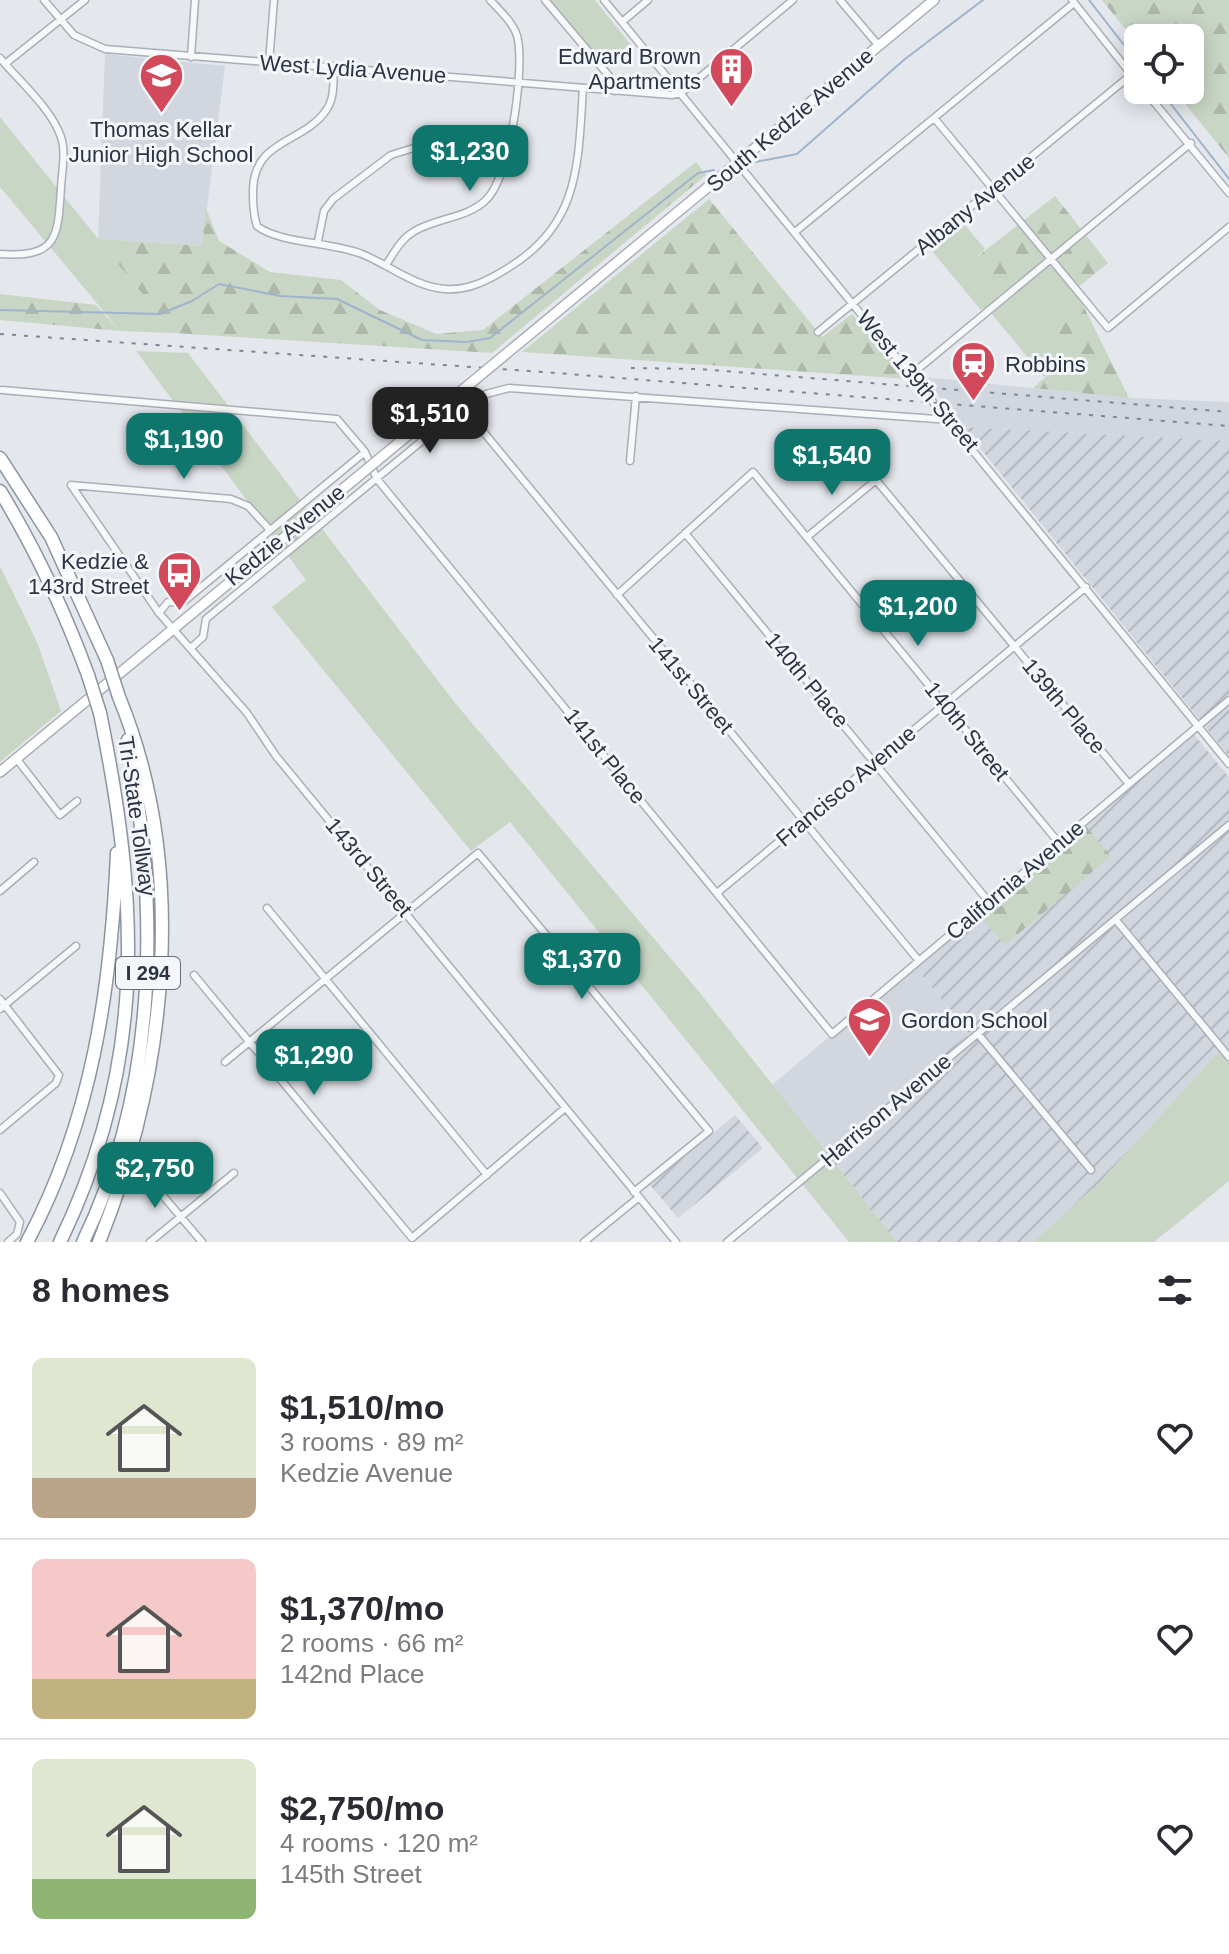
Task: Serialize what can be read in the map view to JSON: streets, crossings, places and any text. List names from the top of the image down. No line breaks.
{"streets":{"highway":["Tri-State Tollway","I 294"],"main road":["South Kedzie Avenue","Kedzie Avenue"],"street":["West Lydia Avenue","Albany Avenue","West 139th Street","140th Place","141st Street","139th Place","140th Street","141st Place","Francisco Avenue","143rd Street","California Avenue","Harrison Avenue"]},"crossings":[["West Lydia Avenue","West 139th Street"],["South Kedzie Avenue","West 139th Street"],["South Kedzie Avenue","Kedzie Avenue"],["Albany Avenue","West 139th Street"],["West 139th Street","Francisco Avenue"],["West 139th Street","California Avenue"],["Kedzie Avenue","143rd Street"],["140th Place","140th Street"],["140th Place","Francisco Avenue"],["140th Place","California Avenue"],["141st Street","Francisco Avenue"],["141st Street","California Avenue"],["139th Place","140th Street"],["139th Place","Francisco Avenue"],["139th Place","California Avenue"],["140th Street","Francisco Avenue"],["140th Street","California Avenue"],["141st Place","Francisco Avenue"],["141st Place","California Avenue"]],"places":{"building":["Edward Brown Apartments"],"school or university":["Thomas Kellar Junior High School","Gordon School"],"station":["Robbins"],"bus stop":["Kedzie & 143rd Street"]},"page":{"price":["$1,230","$1,510","$1,190","$1,540","$1,200","$1,370","$1,290","$2,750"],"heading":"8 homes","list":[{"name":"$1,510/mo","note":"3 rooms · 89 m² · Kedzie Avenue"},{"name":"$1,370/mo","note":"2 rooms · 66 m² · 142nd Place"},{"name":"$2,750/mo","note":"4 rooms · 120 m² · 145th Street"}]}}
